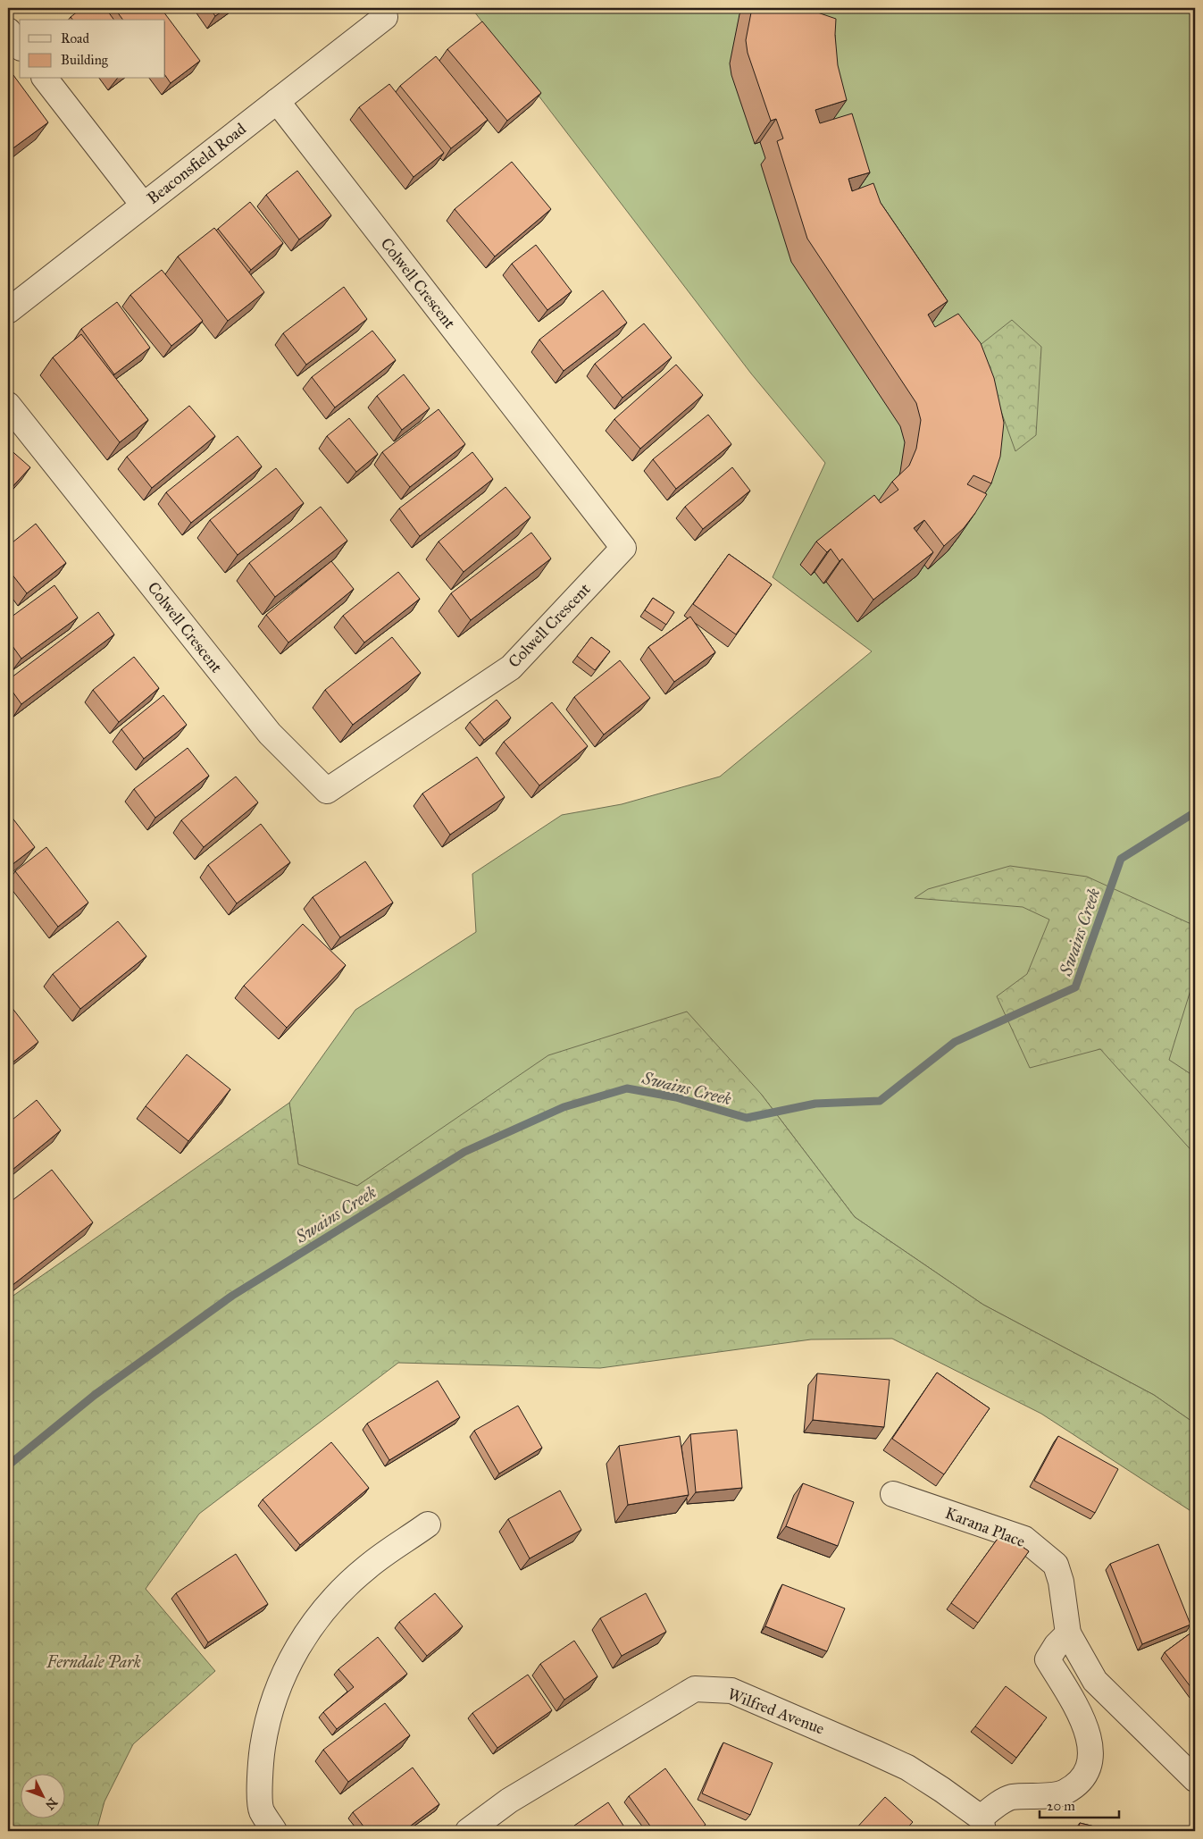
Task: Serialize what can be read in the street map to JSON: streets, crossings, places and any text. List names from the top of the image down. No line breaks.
{"streets":{"street":["Beaconsfield Road","Colwell Crescent","Karana Place","Wilfred Avenue"]},"crossings":[["Beaconsfield Road","Colwell Crescent"]],"water":["Swains Creek"],"parks":["Ferndale Park"],"legend":["Road","Building"],"scale_bar":"20 m","north":"bottom right"}
